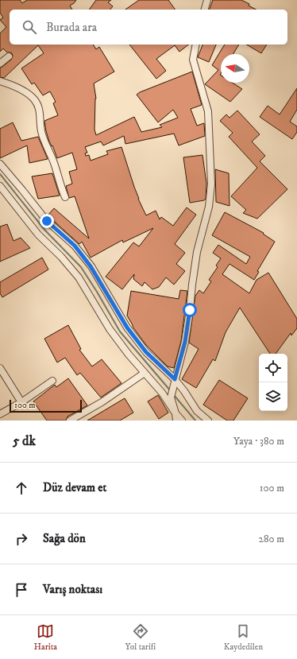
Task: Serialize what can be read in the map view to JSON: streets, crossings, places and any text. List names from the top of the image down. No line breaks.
{"scale_bar":"100 m","north":"left","page":{"search":"Burada ara","scale":"100 m","heading":["5 dk","Yaya · 380 m"],"list":[["Düz devam et","100 m"],["Sağa dön","280 m"],"Varış noktası"],"nav":["Harita","Yol tarifi","Kaydedilen"]}}
